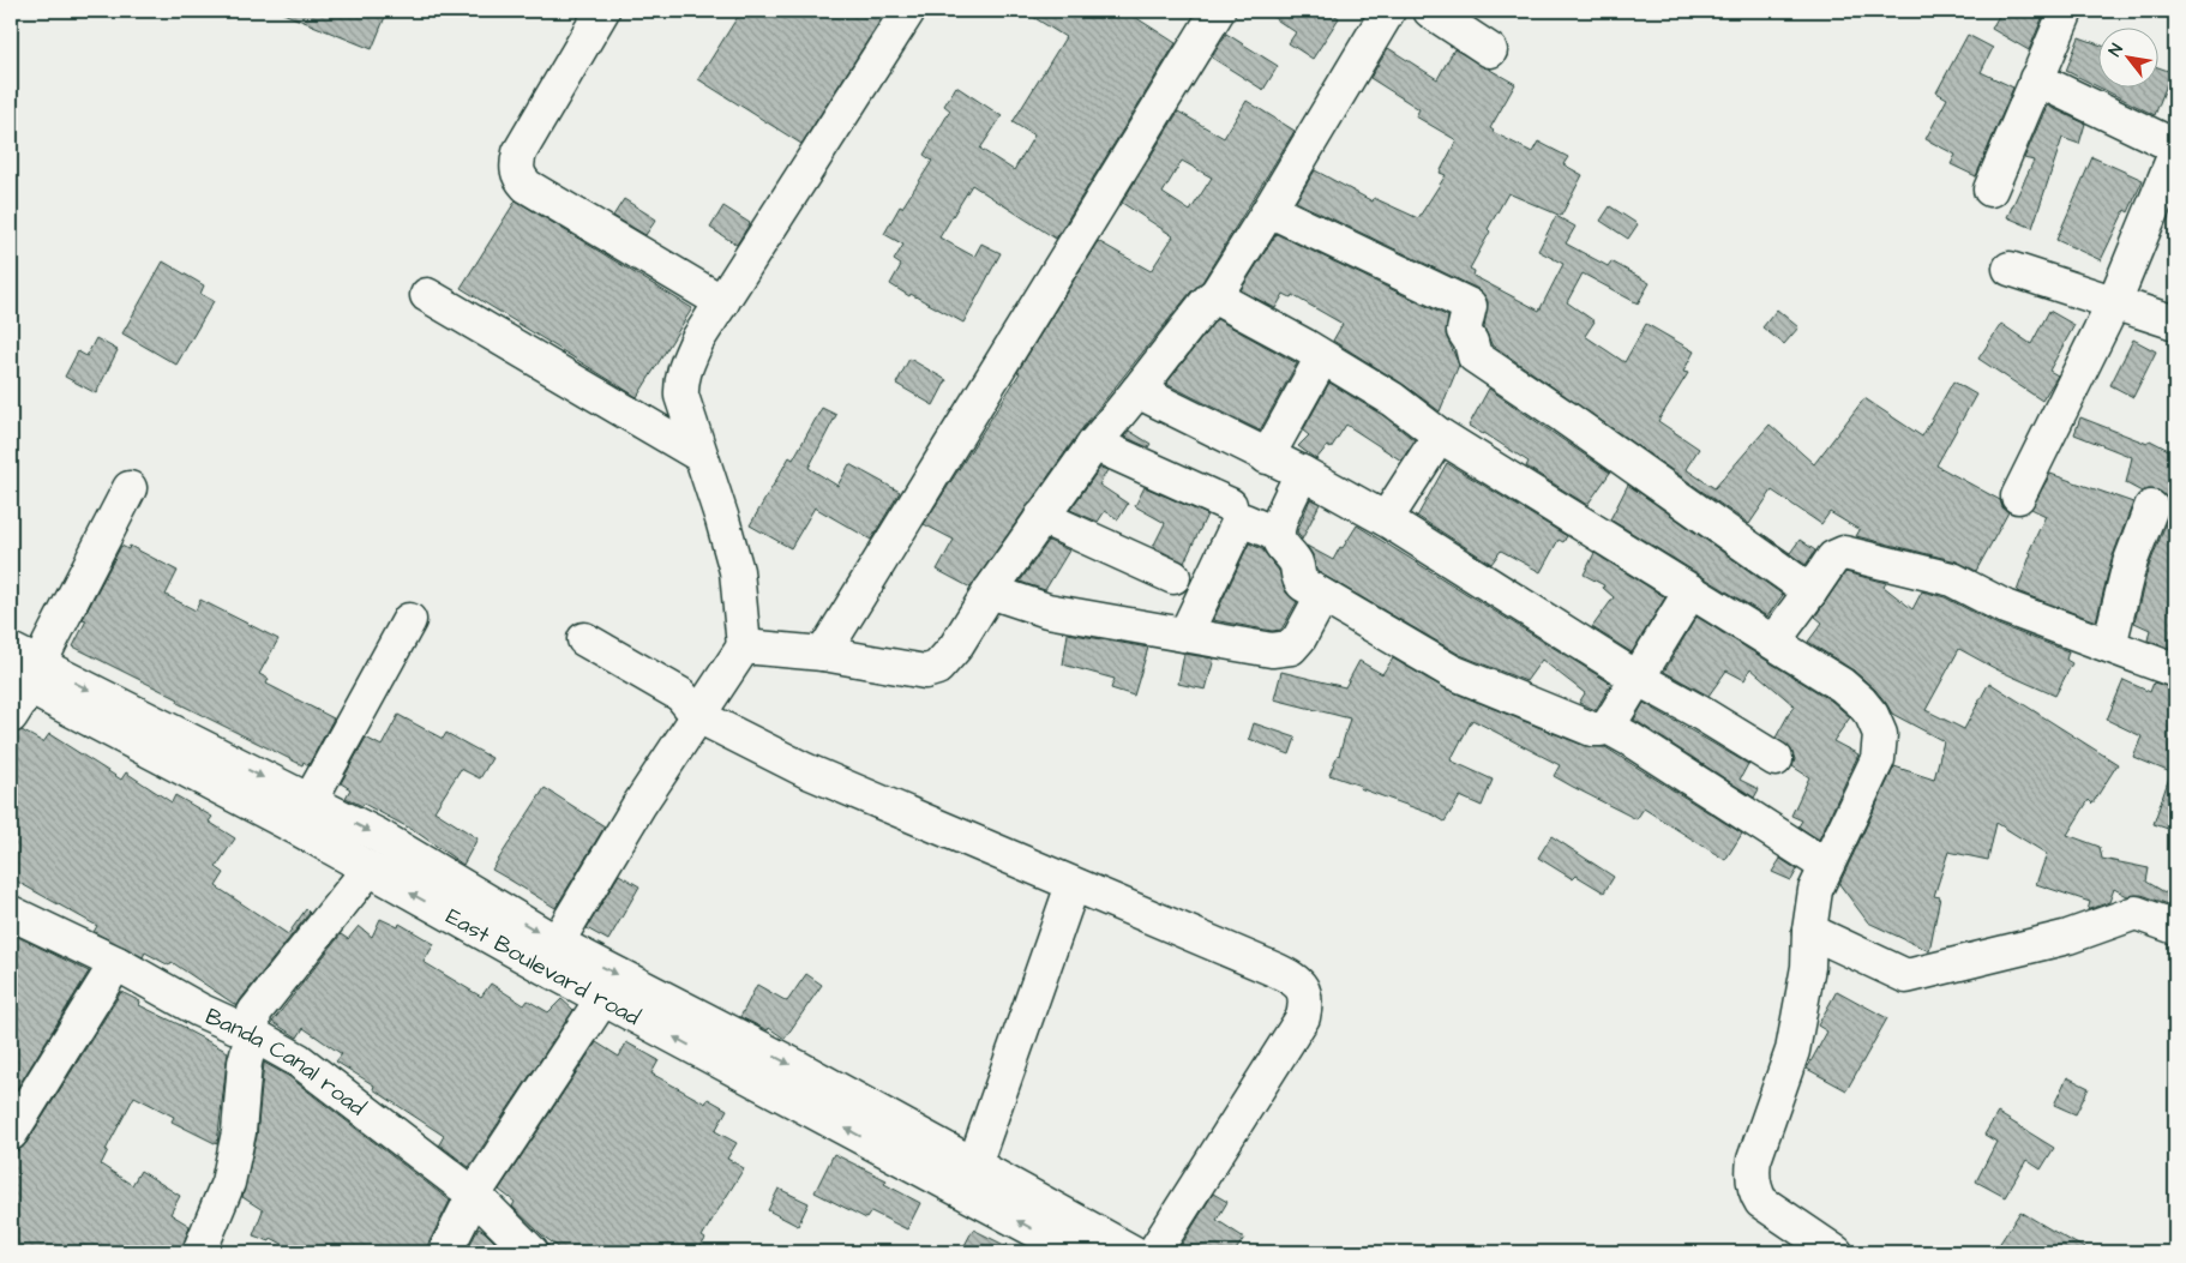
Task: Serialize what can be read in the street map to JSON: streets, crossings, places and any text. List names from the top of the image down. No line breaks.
{"streets":{"street":["East Boulevard road","Banda Canal road"]},"north":"top left"}
